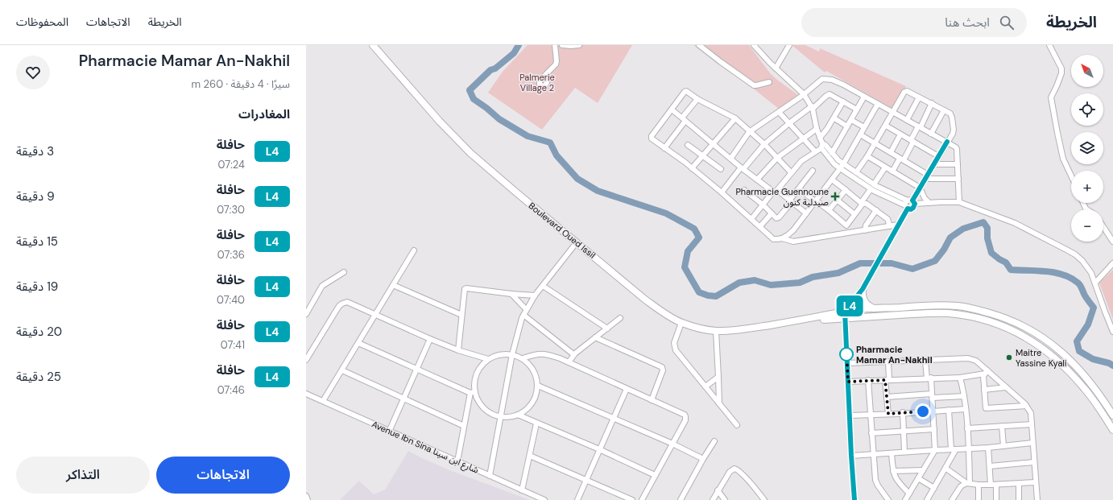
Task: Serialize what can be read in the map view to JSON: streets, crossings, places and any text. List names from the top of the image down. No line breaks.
{"streets":{"main road":["Boulevard Oued Issil"],"street":["Avenue Ibn Sina شارع ابن سينا"]},"parks":["Palmerie Village 2"],"places":{"health":["Pharmacie Guennoune صيدلية كنون"],"other":["Pharmacie Mamar An-Nakhil","Maitre Yassine Kyali"]},"lines":["bus line L4"],"north":"top left","page":{"header":"الخريطة","search":"ابحث هنا","nav":["الخريطة","الاتجاهات","المحفوظات"],"on_map":"L4","heading":[["Pharmacie Mamar An-Nakhil","سيرًا · 4 دقيقة · 260 m"],"المغادرات"],"map_buttons":["+","−"],"list":[{"mark":"L4","name":"حافلة","note":"07:24","value":"3 دقيقة"},{"mark":"L4","name":"حافلة","note":"07:30","value":"9 دقيقة"},{"mark":"L4","name":"حافلة","note":"07:36","value":"15 دقيقة"},{"mark":"L4","name":"حافلة","note":"07:40","value":"19 دقيقة"},{"mark":"L4","name":"حافلة","note":"07:41","value":"20 دقيقة"},{"mark":"L4","name":"حافلة","note":"07:46","value":"25 دقيقة"}],"buttons":["الاتجاهات","التذاكر"]}}
